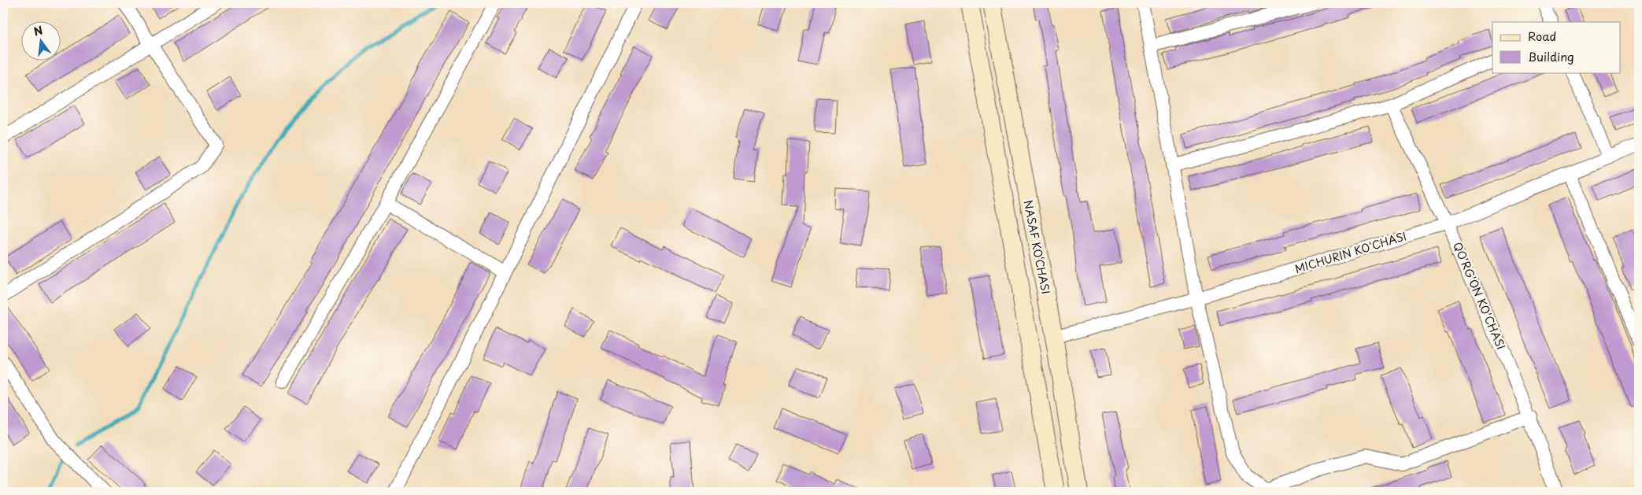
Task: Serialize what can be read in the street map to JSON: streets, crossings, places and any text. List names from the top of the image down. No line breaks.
{"streets":{"main road":["NASAF KO‘CHASI"],"street":["MICHURIN KO'CHASI","QO'RG'ON KO'CHASI"]},"crossings":[["NASAF KO‘CHASI","MICHURIN KO'CHASI"],["MICHURIN KO'CHASI","QO'RG'ON KO'CHASI"]],"legend":["Road","Building"],"north":"top"}
